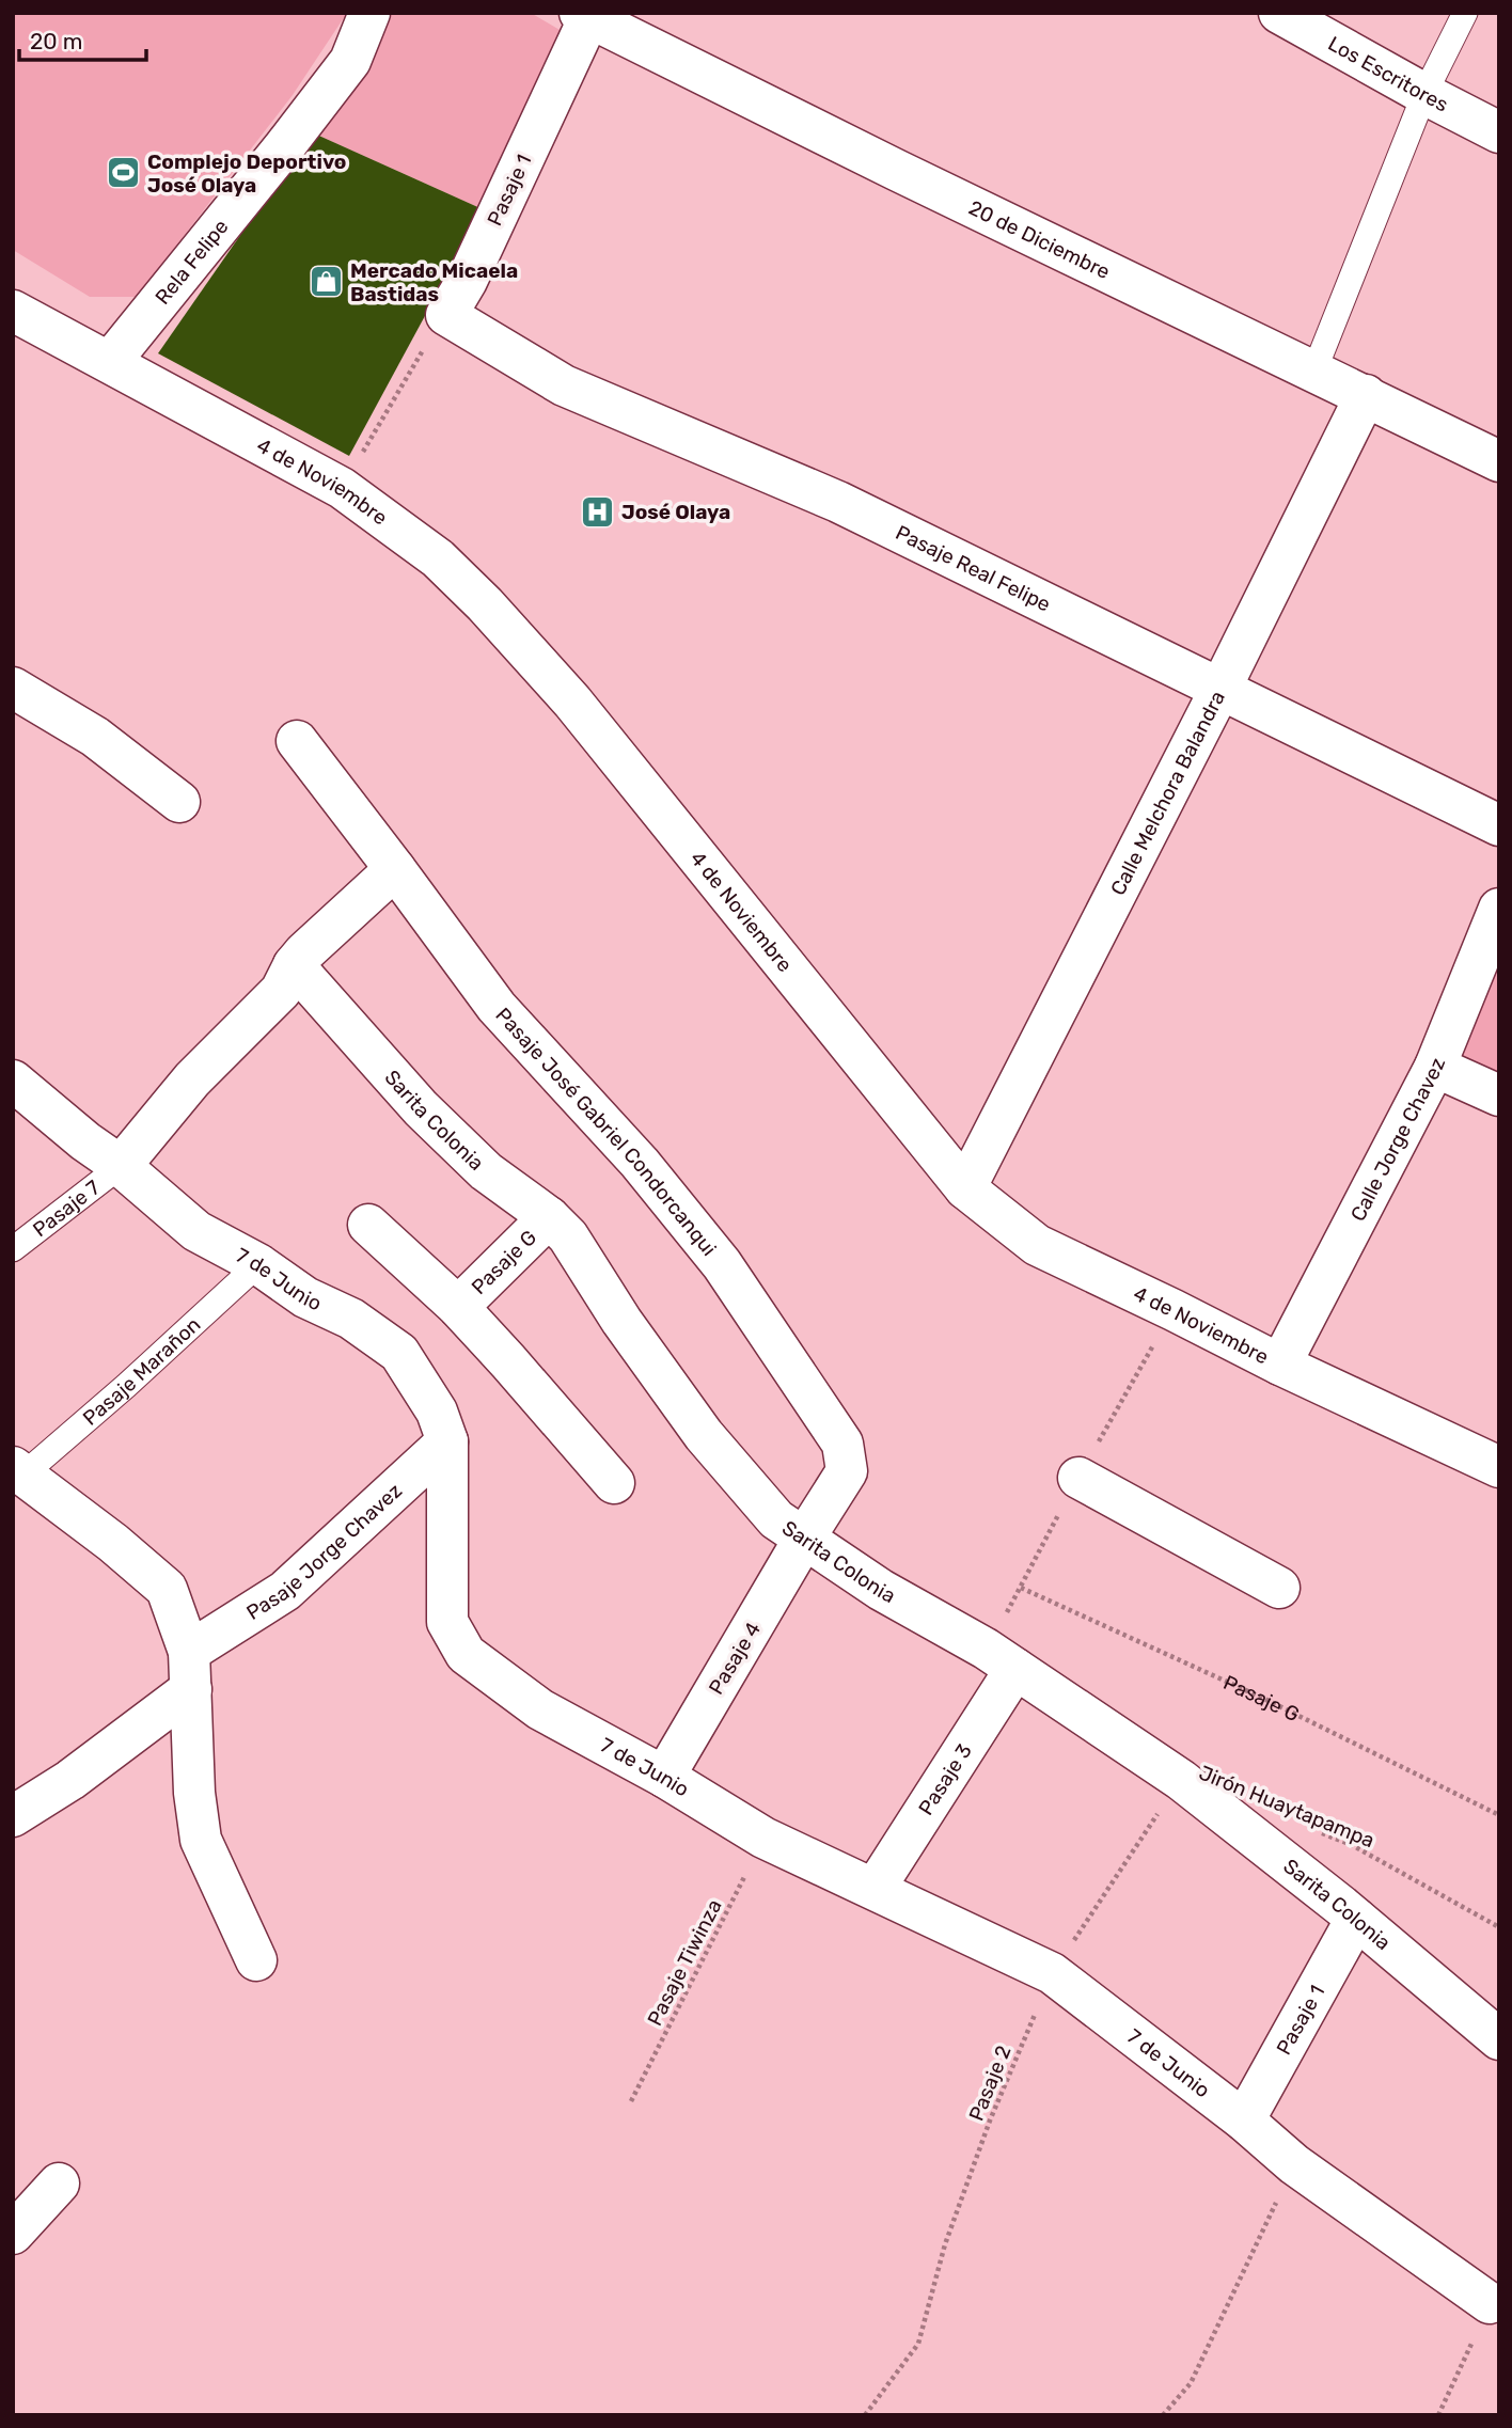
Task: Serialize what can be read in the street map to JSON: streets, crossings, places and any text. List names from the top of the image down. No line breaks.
{"streets":{"street":["Los Escritores","Pasaje 1","20 de Diciembre","Rela Felipe","4 de Noviembre","Pasaje Real Felipe","Calle Melchora Balandra","Sarita Colonia","Pasaje José Gabriel Condorcanqui","Calle Jorge Chavez","Pasaje G","7 de Junio","Pasaje Jorge Chavez","Pasaje 4","Pasaje 3"],"lane":["Pasaje 7","Pasaje Marañon"],"path":["Jirón Huaytapampa","Pasaje Tiwinza","Pasaje 2"]},"crossings":[["Pasaje 1","20 de Diciembre"],["Pasaje 1","Pasaje Real Felipe"],["Pasaje 1","Sarita Colonia"],["Pasaje 1","7 de Junio"],["20 de Diciembre","Calle Melchora Balandra"],["Rela Felipe","4 de Noviembre"],["4 de Noviembre","Calle Melchora Balandra"],["4 de Noviembre","Calle Jorge Chavez"],["Pasaje Real Felipe","Calle Melchora Balandra"],["Sarita Colonia","Pasaje José Gabriel Condorcanqui"],["Sarita Colonia","Pasaje G"],["Sarita Colonia","Pasaje 4"],["Sarita Colonia","Pasaje 3"],["Sarita Colonia","Pasaje 2"],["Pasaje José Gabriel Condorcanqui","Pasaje 4"],["Pasaje 7","7 de Junio"],["7 de Junio","Pasaje Marañon"],["7 de Junio","Pasaje Jorge Chavez"],["7 de Junio","Pasaje 4"],["7 de Junio","Pasaje 3"],["7 de Junio","Pasaje Tiwinza"],["7 de Junio","Pasaje 2"]],"places":{"sports":["Complejo Deportivo José Olaya"],"shop":["Mercado Micaela Bastidas"],"hospital":["José Olaya"]},"scale_bar":"20 m"}
